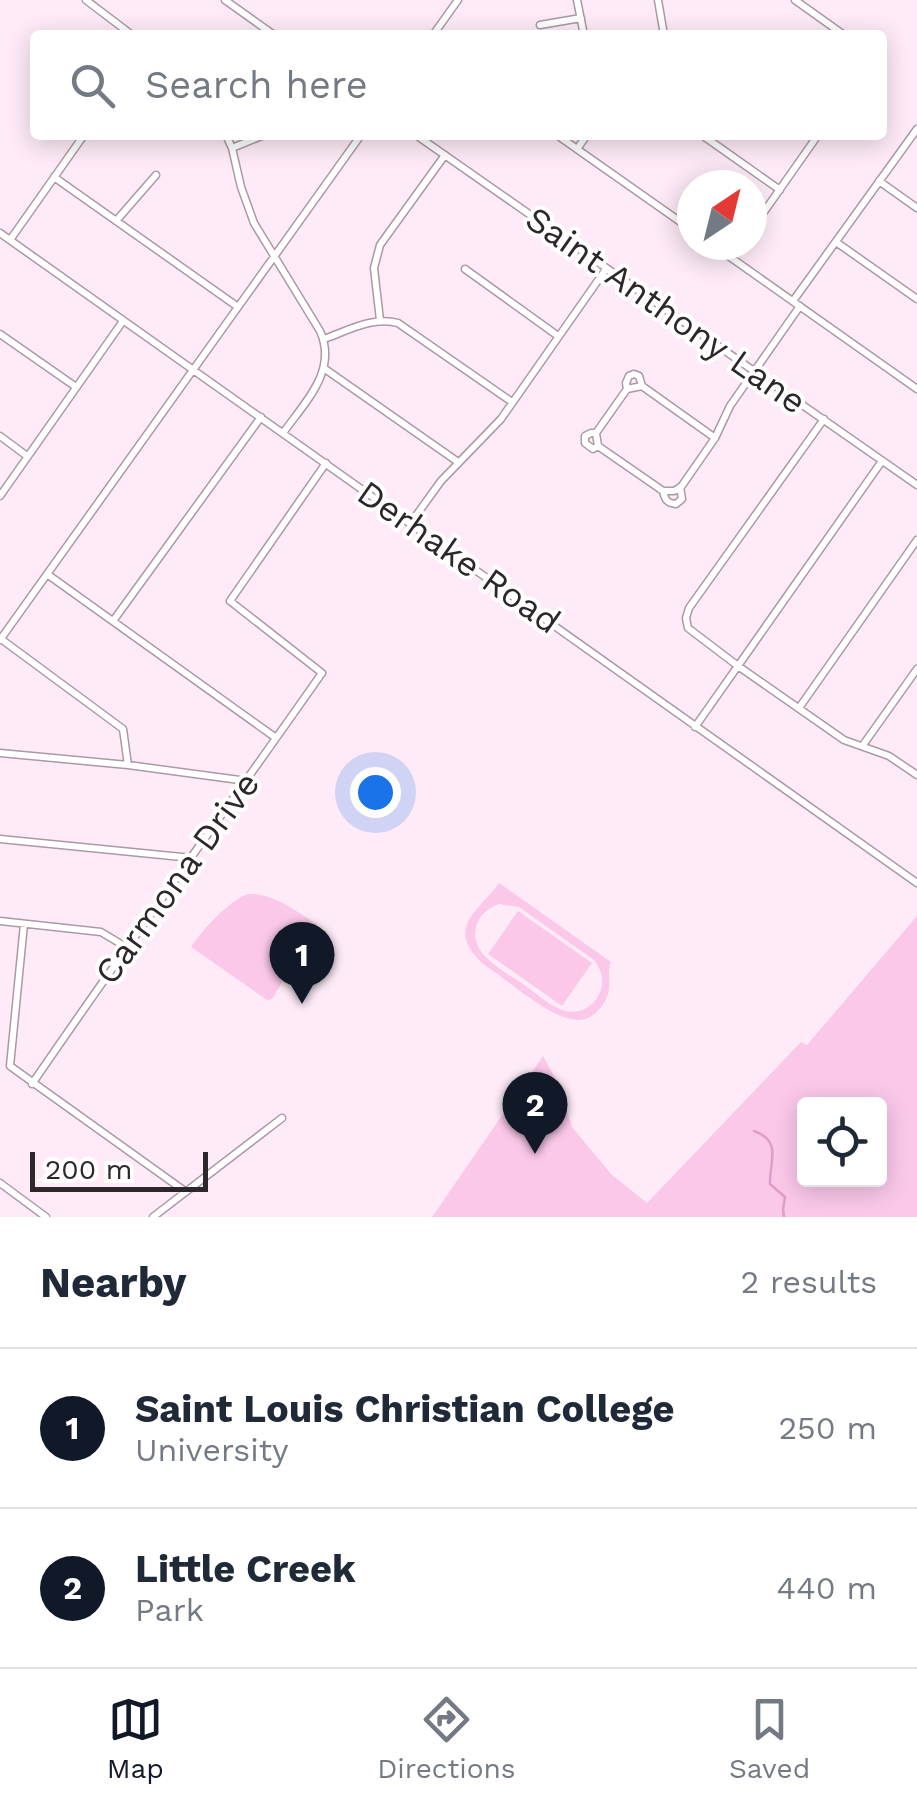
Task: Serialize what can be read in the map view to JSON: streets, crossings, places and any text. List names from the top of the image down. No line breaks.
{"streets":{"street":["Saint Anthony Lane","Derhake Road","Carmona Drive"]},"crossings":[["Derhake Road","Carmona Drive"]],"scale_bar":"200 m","north":"top right","page":{"search":"Search here","pins":["1","2"],"scale":"200 m","heading":["Nearby","2 results"],"list":[{"mark":"1","name":"Saint Louis Christian College","note":"University","value":"250 m"},{"mark":"2","name":"Little Creek","note":"Park","value":"440 m"}],"nav":["Map","Directions","Saved"]}}
